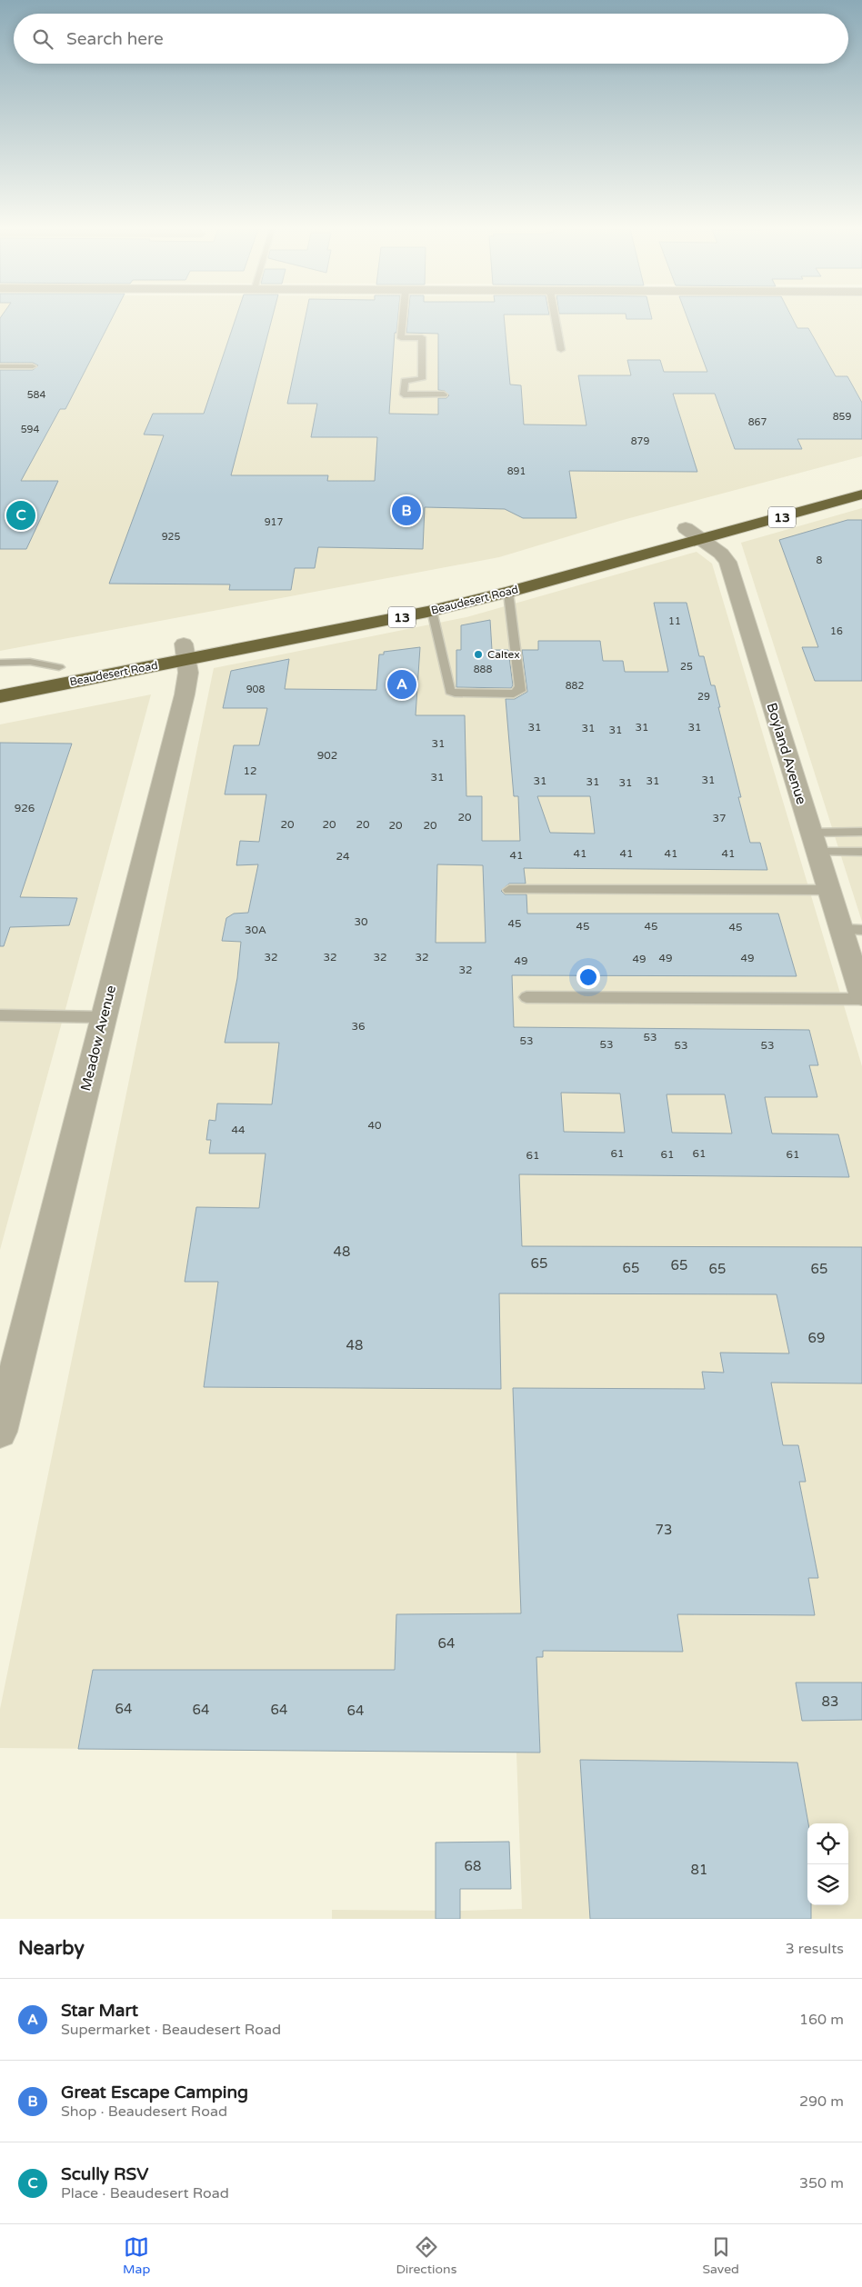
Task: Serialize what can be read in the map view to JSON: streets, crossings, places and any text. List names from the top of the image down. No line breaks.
{"streets":{"highway":["13","Beaudesert Road"],"street":["Boyland Avenue","Meadow Avenue"]},"crossings":[["Beaudesert Road","Boyland Avenue"],["Beaudesert Road","Meadow Avenue"]],"places":["Caltex"],"house_numbers":["584","859","867","594","879","891","917","925","8","11","16","25","888","882","908","29","31","31","31","31","31","31","902","12","31","31","31","31","31","31","926","20","37","20","20","20","20","20","41","41","41","41","41","24","30","45","45","45","45","30A","32","32","32","32","49","49","49","49","32","36","53","53","53","53","53","40","44","61","61","61","61","61","48","65","65","65","65","65","69","48","73","64","83","64","64","64","64","68","81"],"page":{"search":"Search here","pins":["B","C","A"],"heading":["Nearby","3 results"],"list":[{"mark":"A","name":"Star Mart","note":"Supermarket · Beaudesert Road","value":"160 m"},{"mark":"B","name":"Great Escape Camping","note":"Shop · Beaudesert Road","value":"290 m"},{"mark":"C","name":"Scully RSV","note":"Place · Beaudesert Road","value":"350 m"}],"nav":["Map","Directions","Saved"]}}
